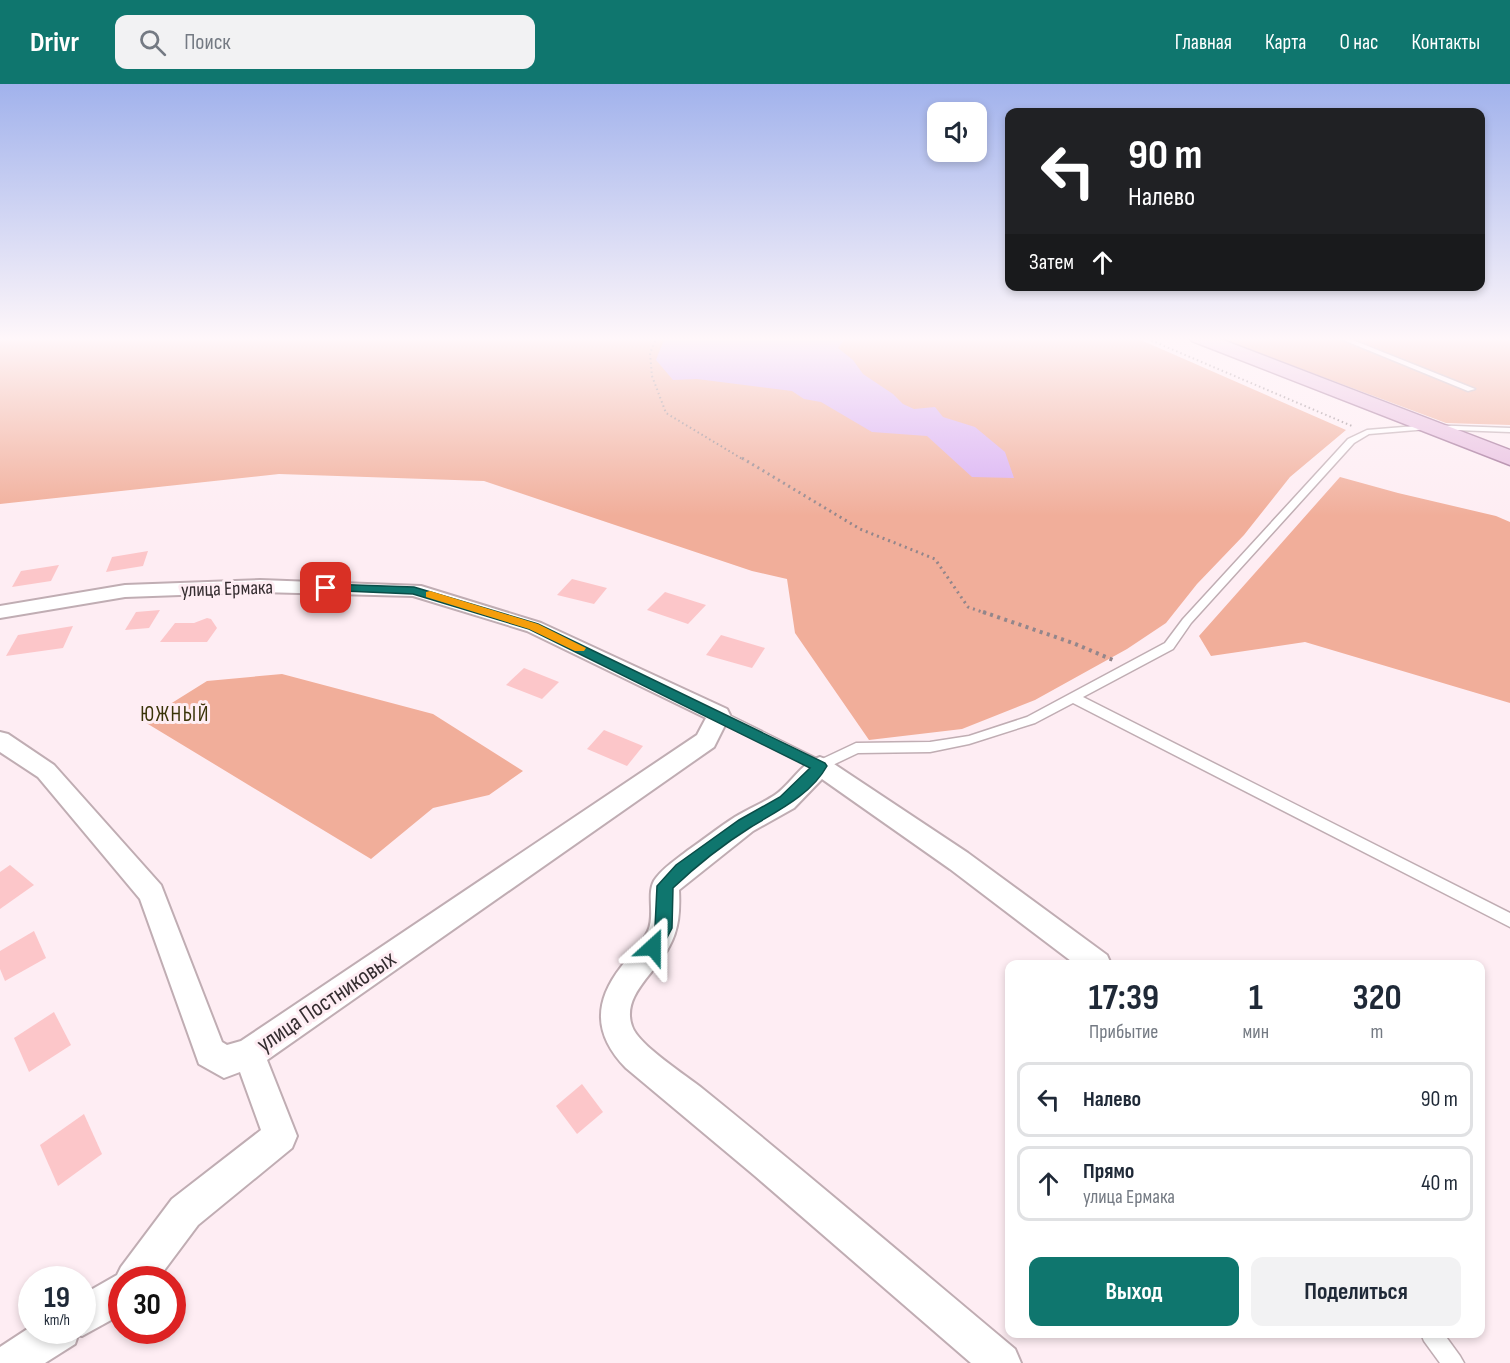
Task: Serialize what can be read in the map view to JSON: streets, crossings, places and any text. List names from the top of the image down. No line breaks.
{"streets":{"street":["улица Ермака","улица Постниковых"]},"crossings":[["улица Ермака","улица Постниковых"]],"districts":["ЮЖНЫЙ"],"page":{"header":"Drivr","search":"Поиск","nav":["Главная","Карта","О нас","Контакты"],"turn":["90 m","Налево"],"then":"Затем","eta":["17:39","Прибытие","1","мин","320","m"],"list":[{"name":"Налево","value":"90 m"},{"name":"Прямо","note":"улица Ермака","value":"40 m"}],"buttons":["Выход","Поделиться"],"speed":"19 km/h","limit":"30"}}
